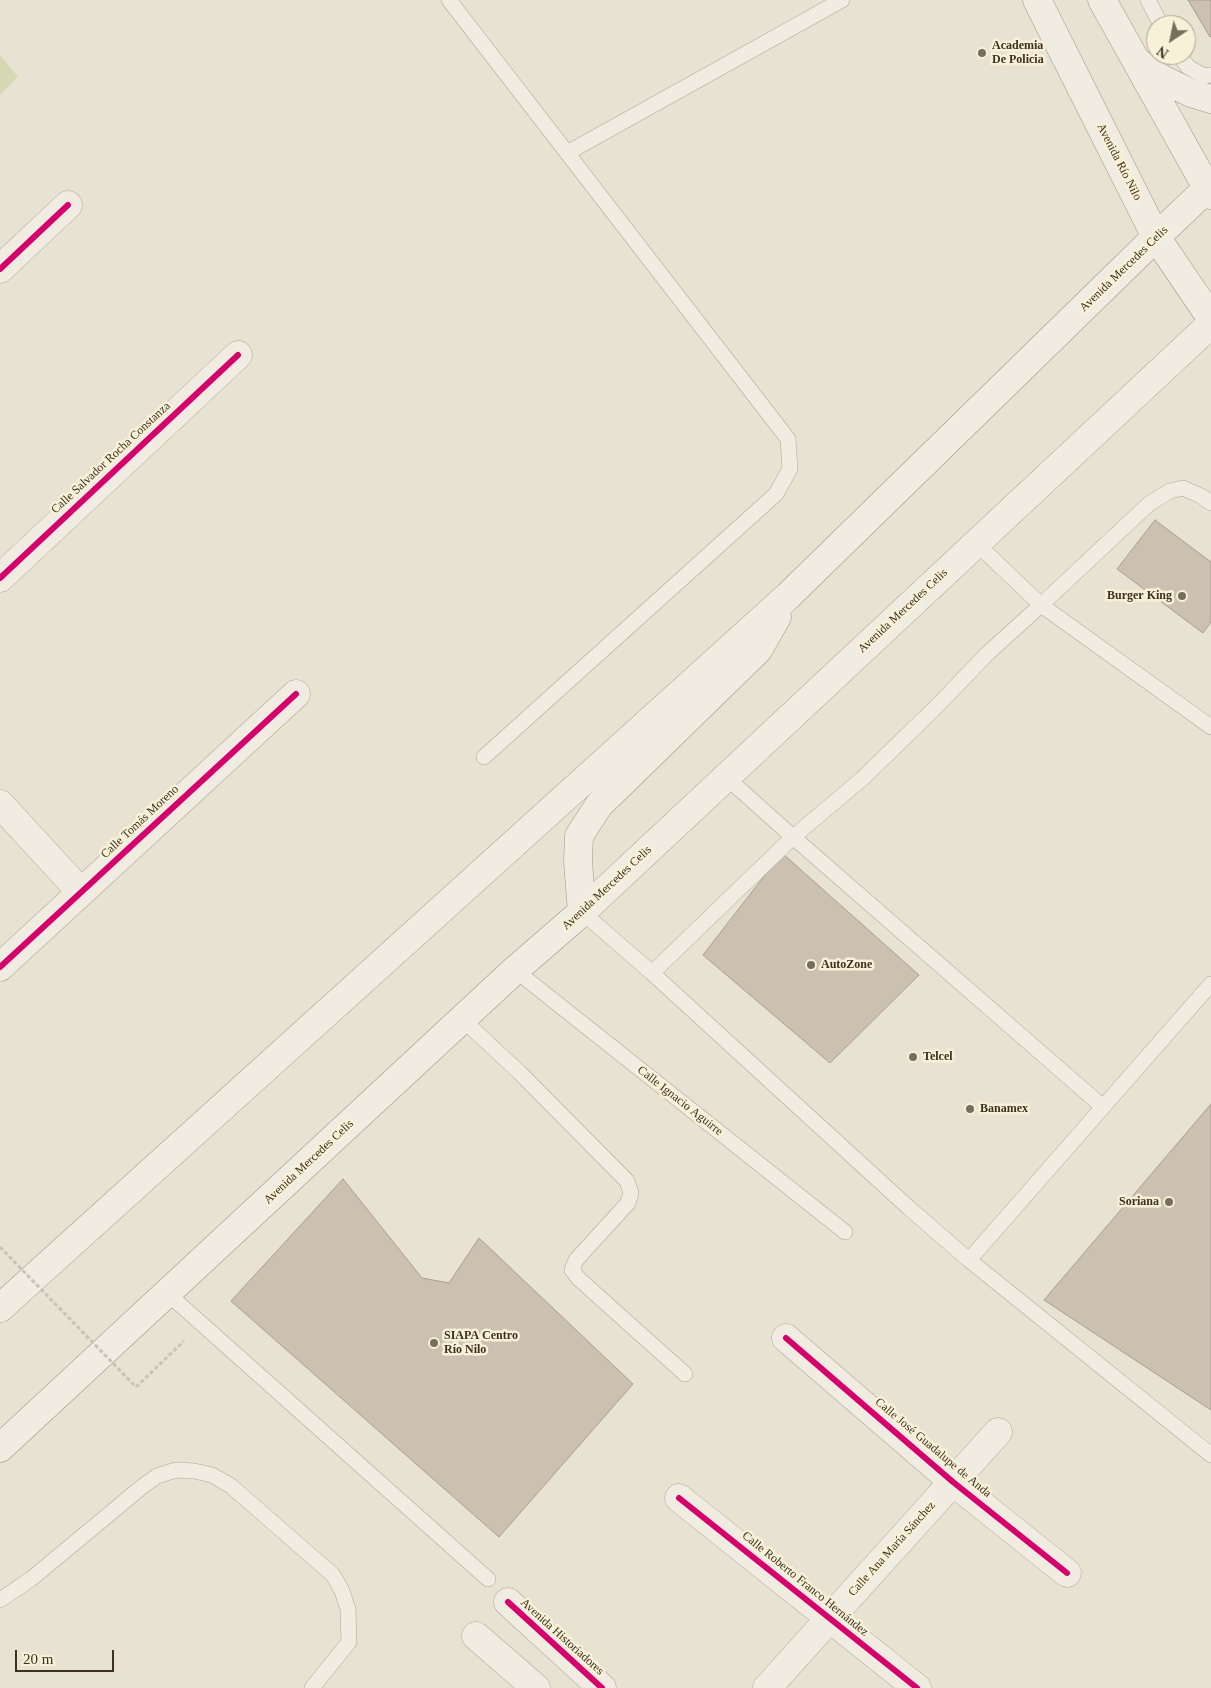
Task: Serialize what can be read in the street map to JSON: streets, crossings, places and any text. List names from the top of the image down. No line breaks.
{"streets":{"main road":["Avenida Río Nilo","Avenida Mercedes Celis","Calle Salvador Rocha Constanza","Calle Tomás Moreno","Calle José Guadalupe de Anda","Calle Ana María Sánchez","Calle Roberto Franco Hernández","Avenida Historiadores"],"lane":["Calle Ignacio Aguirre"]},"crossings":[["Avenida Río Nilo","Avenida Mercedes Celis"],["Avenida Mercedes Celis","Calle Ignacio Aguirre"],["Calle José Guadalupe de Anda","Calle Ana María Sánchez"],["Calle Ana María Sánchez","Calle Roberto Franco Hernández"]],"places":["Academia De Policia","Burger King","AutoZone","Telcel","Banamex","Soriana","SIAPA Centro Río Nilo"],"scale_bar":"20 m","north":"bottom left"}
